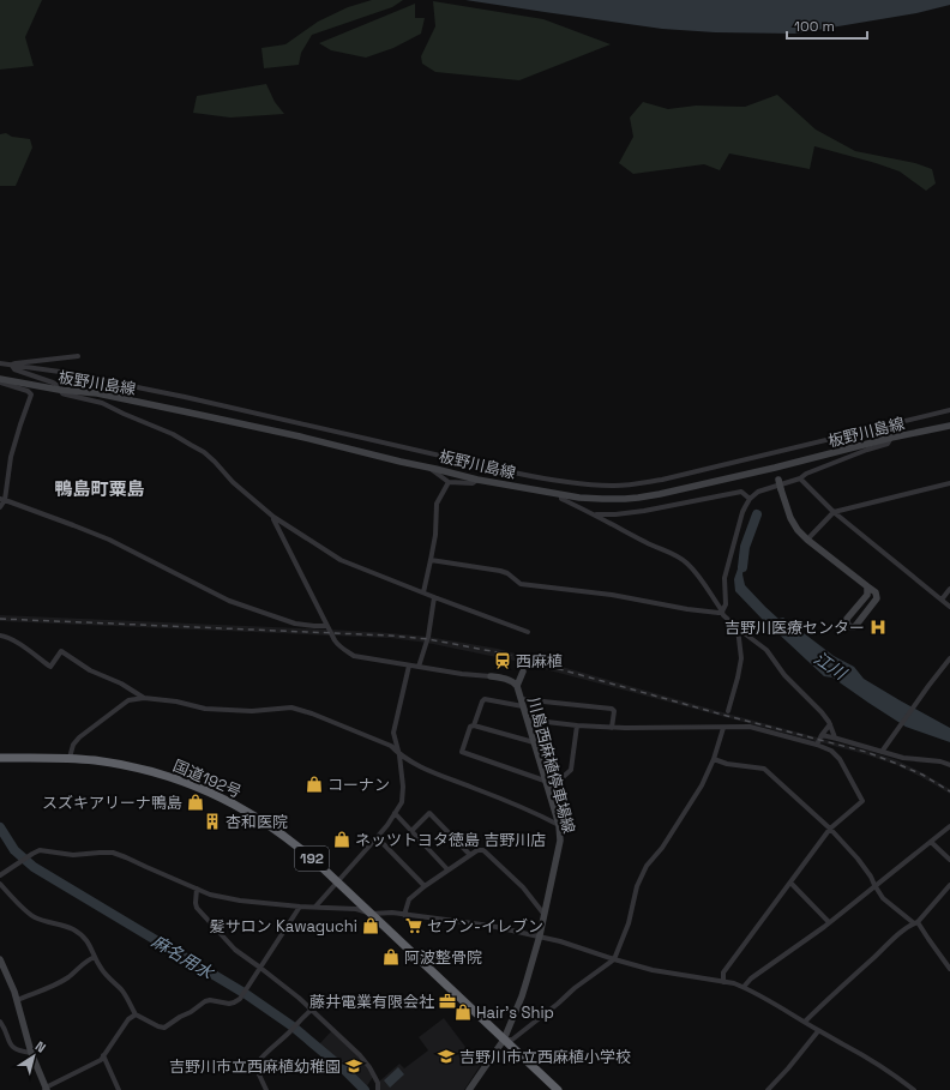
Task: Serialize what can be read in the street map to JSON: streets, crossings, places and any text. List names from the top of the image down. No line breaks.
{"streets":{"highway":["国道192号","192"],"main road":["板野川島線","川島西麻植停車場線"]},"crossings":[["川島西麻植停車場線","国道192号"]],"districts":["鴨島町粟島"],"water":["江川","麻名用水"],"places":{"hospital":["吉野川医療センター"],"station":["西麻植"],"shop":["コーナン","スズキアリーナ鴨島","ネッツトヨタ徳島 吉野川店","髪サロン Kawaguchi","阿波整骨院","Hair's Ship"],"building":["杏和医院"],"supermarket":["セブン-イレブン"],"office":["藤井電業有限会社"],"school or university":["吉野川市立西麻植小学校","吉野川市立西麻植幼稚園"]},"scale_bar":"100 m","north":"top right"}
